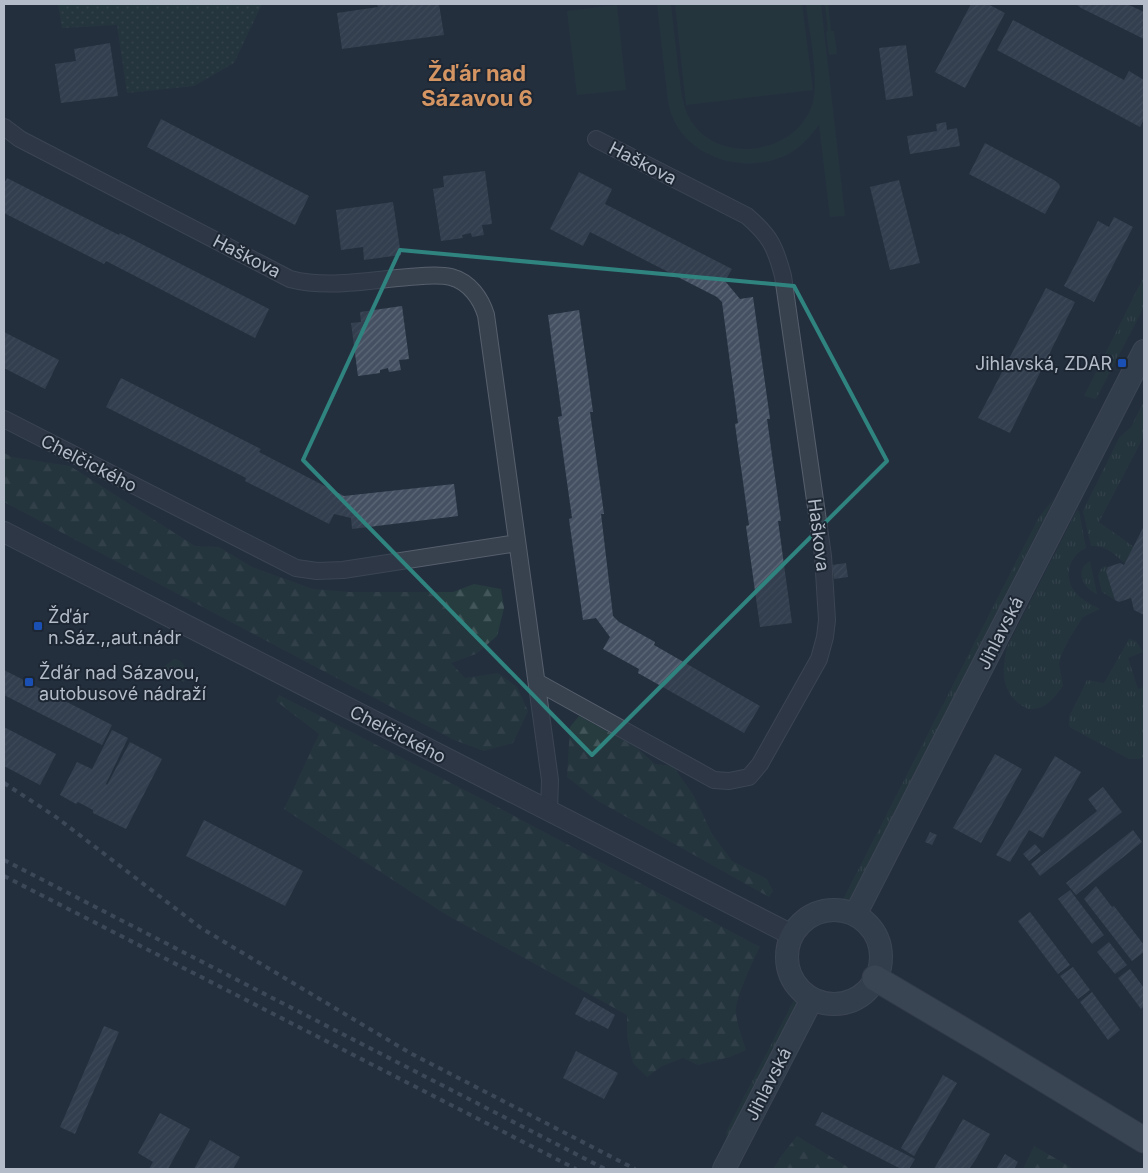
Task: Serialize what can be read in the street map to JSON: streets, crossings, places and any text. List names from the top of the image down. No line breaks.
{"streets":{"main road":["Jihlavská"],"street":["Haškova","Chelčického"]},"crossings":[["Haškova","Chelčického"],["Chelčického","Jihlavská"]],"districts":["Žďár nad Sázavou 6"],"places":{"transit":["Jihlavská, ZDAR","Žďár n.Sáz.,,aut.nádr","Žďár nad Sázavou, autobusové nádraží"]}}
